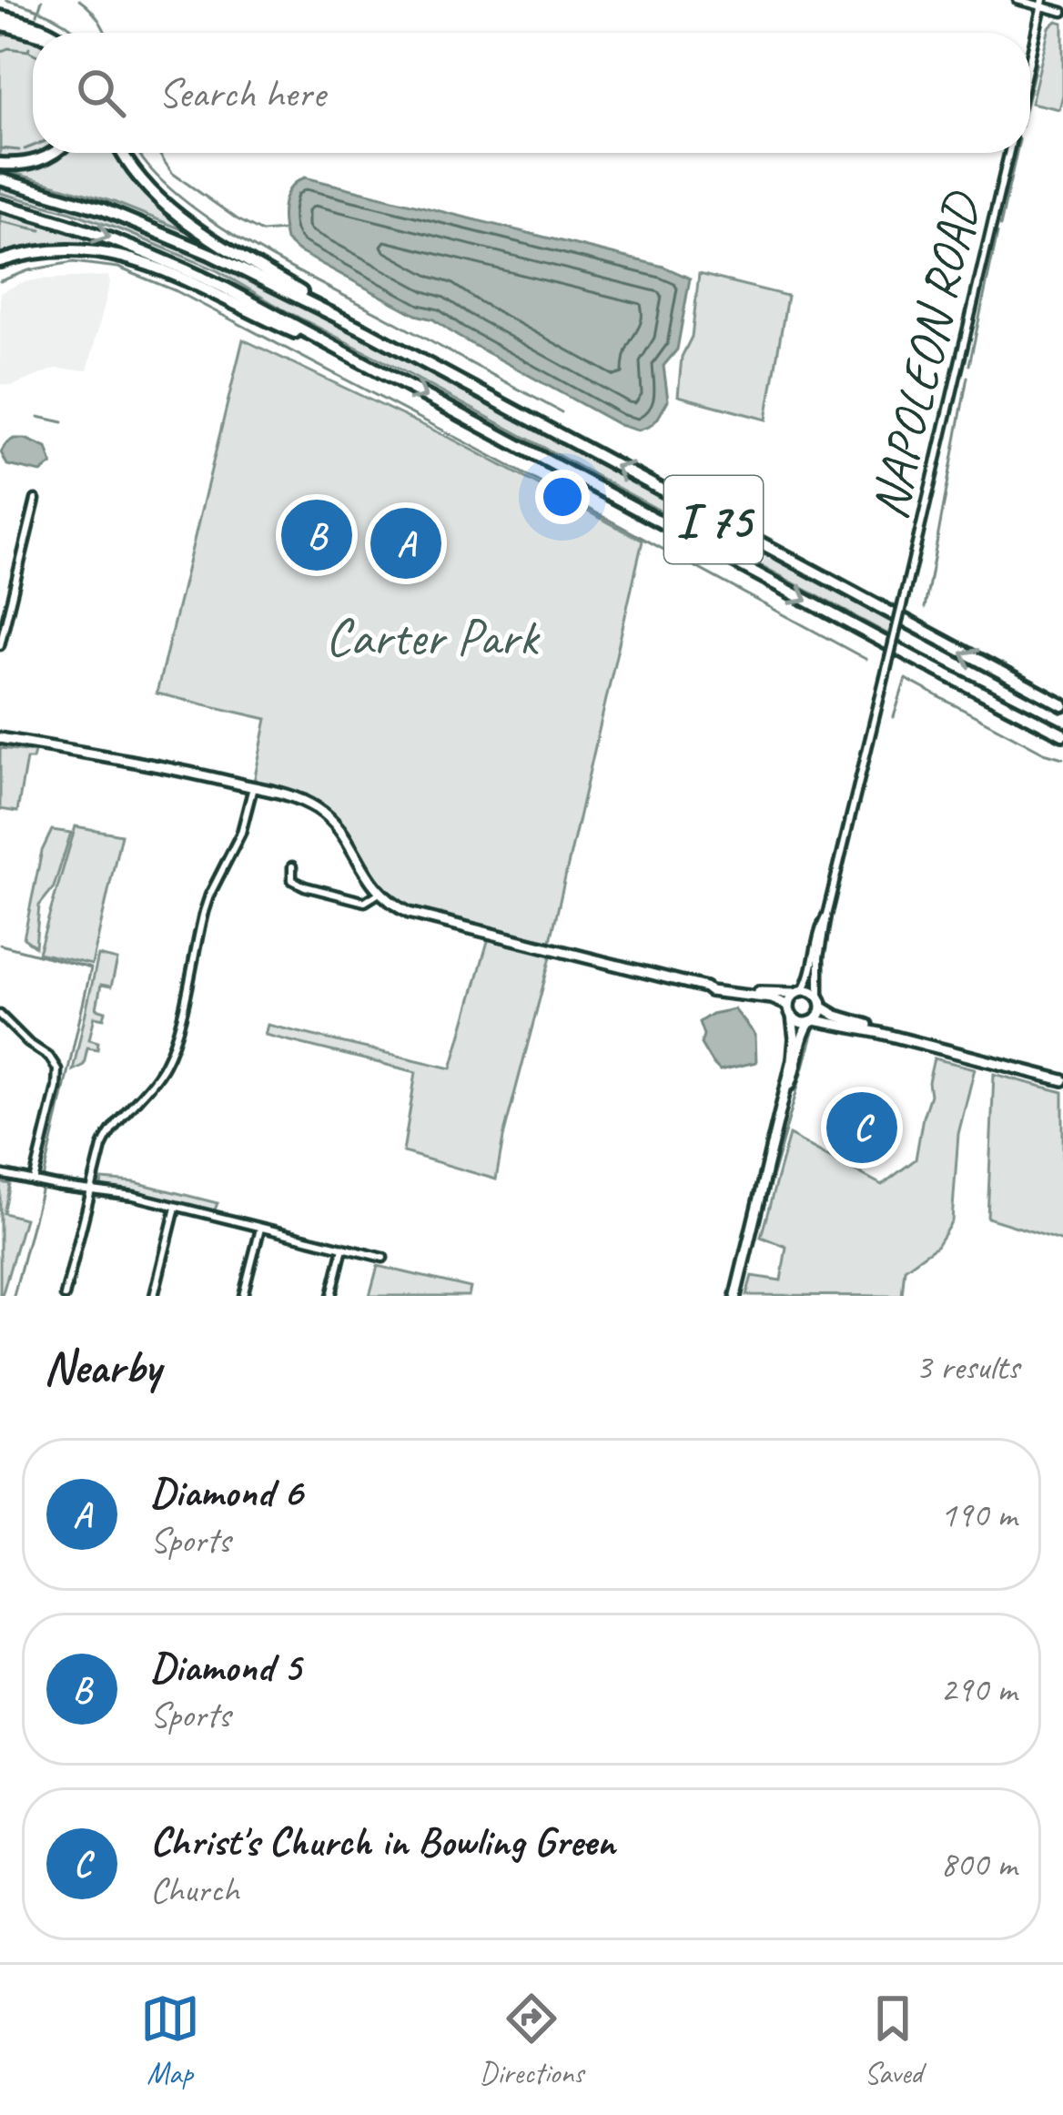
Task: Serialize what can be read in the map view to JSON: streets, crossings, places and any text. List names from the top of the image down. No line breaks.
{"streets":{"highway":["I 75"],"street":["NAPOLEON ROAD"]},"parks":["Carter Park"],"page":{"search":"Search here","pins":["B","A","C"],"heading":["Nearby","3 results"],"list":[{"mark":"A","name":"Diamond 6","note":"Sports","value":"190 m"},{"mark":"B","name":"Diamond 5","note":"Sports","value":"290 m"},{"mark":"C","name":"Christ's Church in Bowling Green","note":"Church","value":"800 m"}],"nav":["Map","Directions","Saved"]}}
